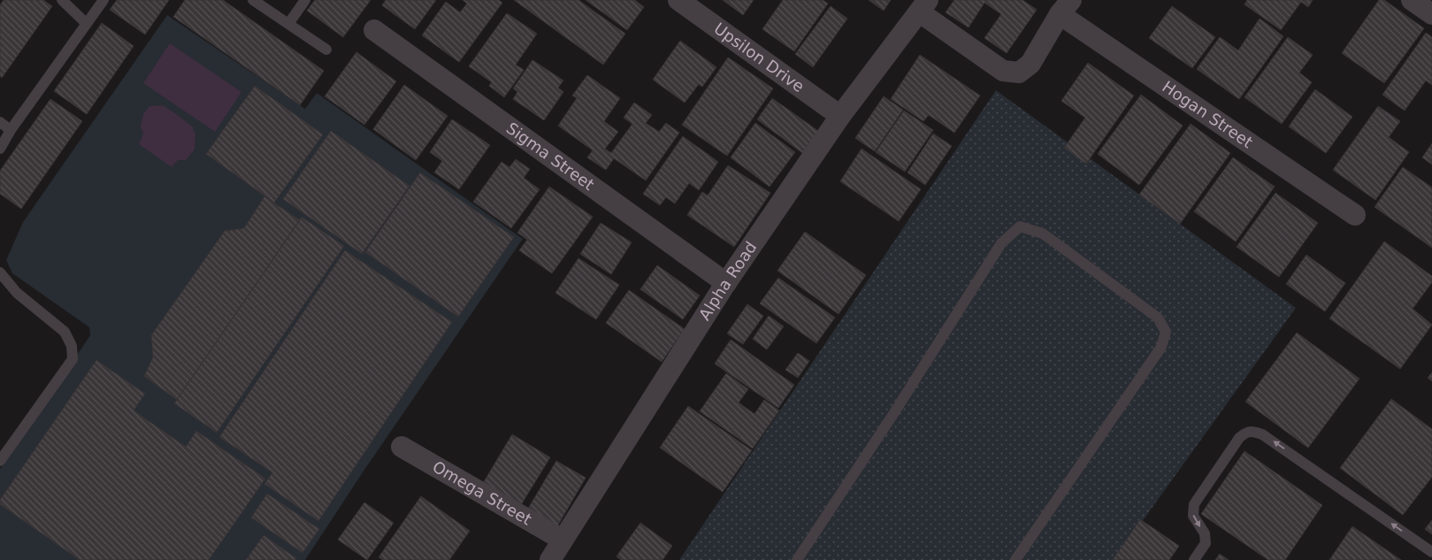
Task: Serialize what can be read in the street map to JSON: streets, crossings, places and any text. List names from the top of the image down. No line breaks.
{"streets":{"street":["Upsilon Drive","Hogan Street","Sigma Street","Alpha Road","Omega Street"]},"crossings":[["Upsilon Drive","Alpha Road"],["Sigma Street","Alpha Road"],["Alpha Road","Omega Street"]]}
